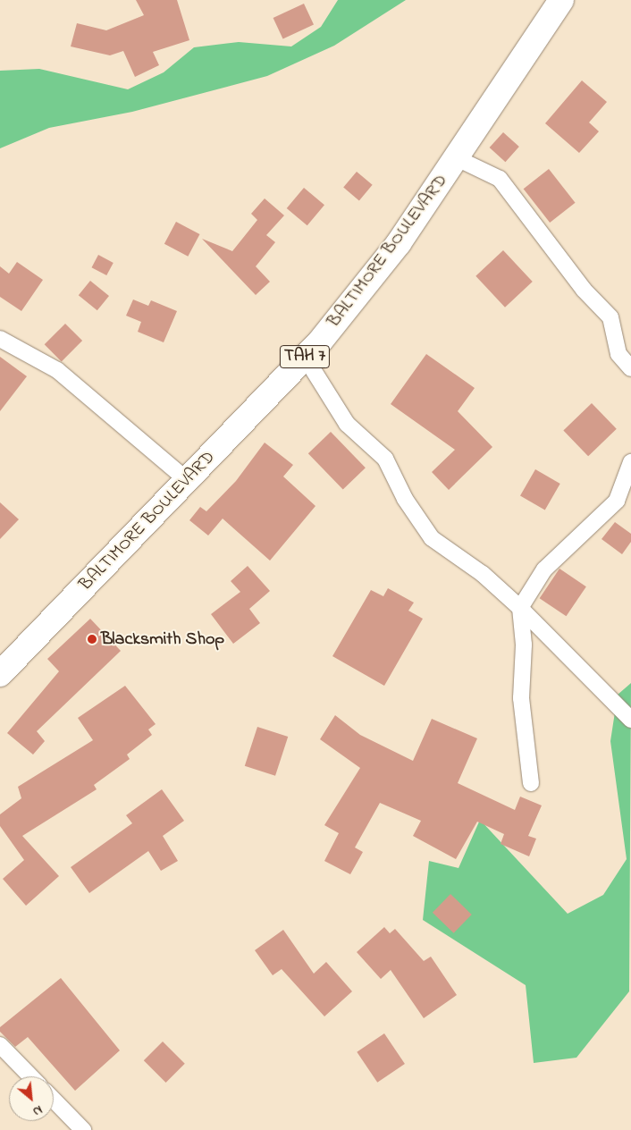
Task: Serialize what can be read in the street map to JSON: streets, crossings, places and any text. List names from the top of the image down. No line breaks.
{"streets":{"highway":["BALTIMORE BOULEVARD","TAH 7"]},"places":["Blacksmith Shop"],"north":"bottom right"}
